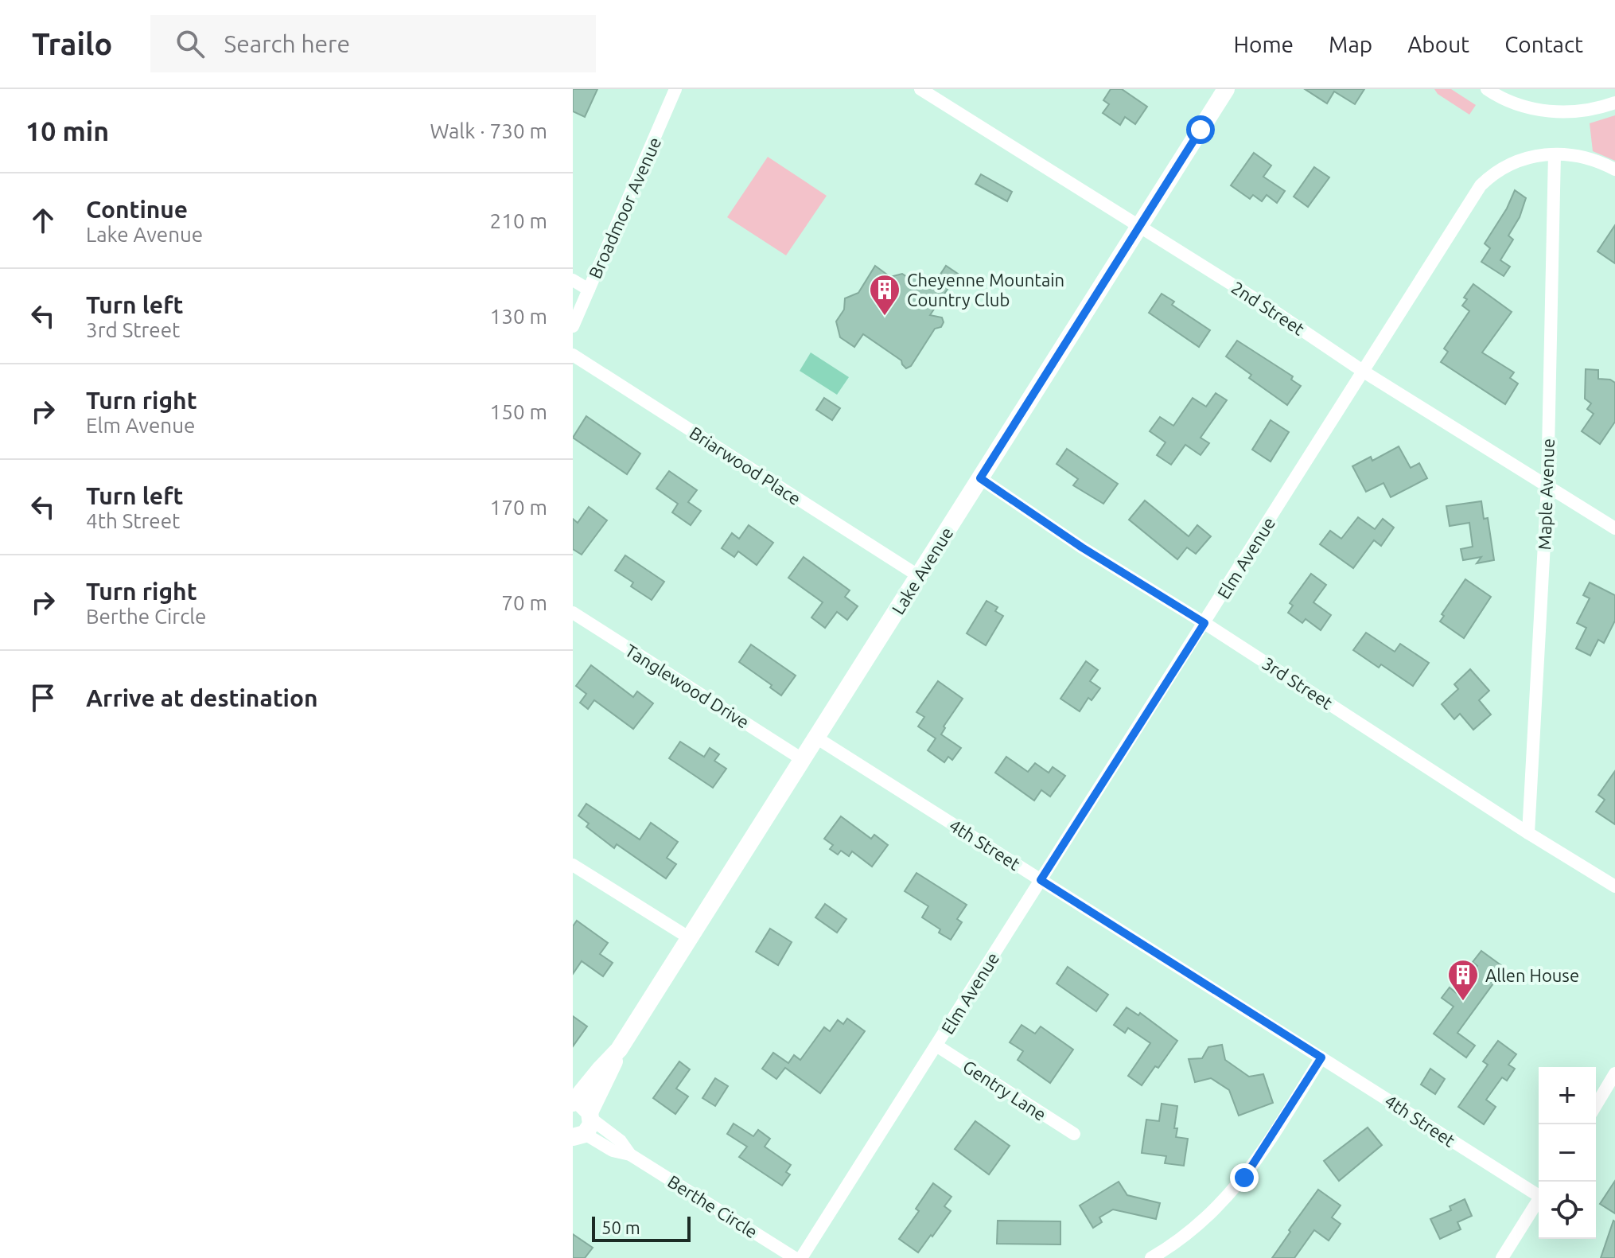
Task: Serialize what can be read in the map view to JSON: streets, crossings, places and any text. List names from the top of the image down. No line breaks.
{"streets":{"main road":["Lake Avenue"],"street":["Broadmoor Avenue","2nd Street","Briarwood Place","Maple Avenue","Elm Avenue","3rd Street","Tanglewood Drive","4th Street","Gentry Lane","Berthe Circle"]},"crossings":[["2nd Street","Maple Avenue"],["2nd Street","Elm Avenue"],["2nd Street","Lake Avenue"],["Briarwood Place","Lake Avenue"],["Maple Avenue","Elm Avenue"],["Maple Avenue","3rd Street"],["Elm Avenue","3rd Street"],["Elm Avenue","4th Street"],["Elm Avenue","Gentry Lane"],["Lake Avenue","3rd Street"],["Lake Avenue","Tanglewood Drive"],["Lake Avenue","4th Street"],["Lake Avenue","Berthe Circle"]],"places":{"building":["Cheyenne Mountain Country Club","Allen House"]},"scale_bar":"50 m","page":{"header":"Trailo","search":"Search here","nav":["Home","Map","About","Contact"],"heading":["10 min","Walk · 730 m"],"list":[["Continue","Lake Avenue","210 m"],["Turn left","3rd Street","130 m"],["Turn right","Elm Avenue","150 m"],["Turn left","4th Street","170 m"],["Turn right","Berthe Circle","70 m"],"Arrive at destination"],"map_buttons":["+","−"],"scale":"50 m"}}
